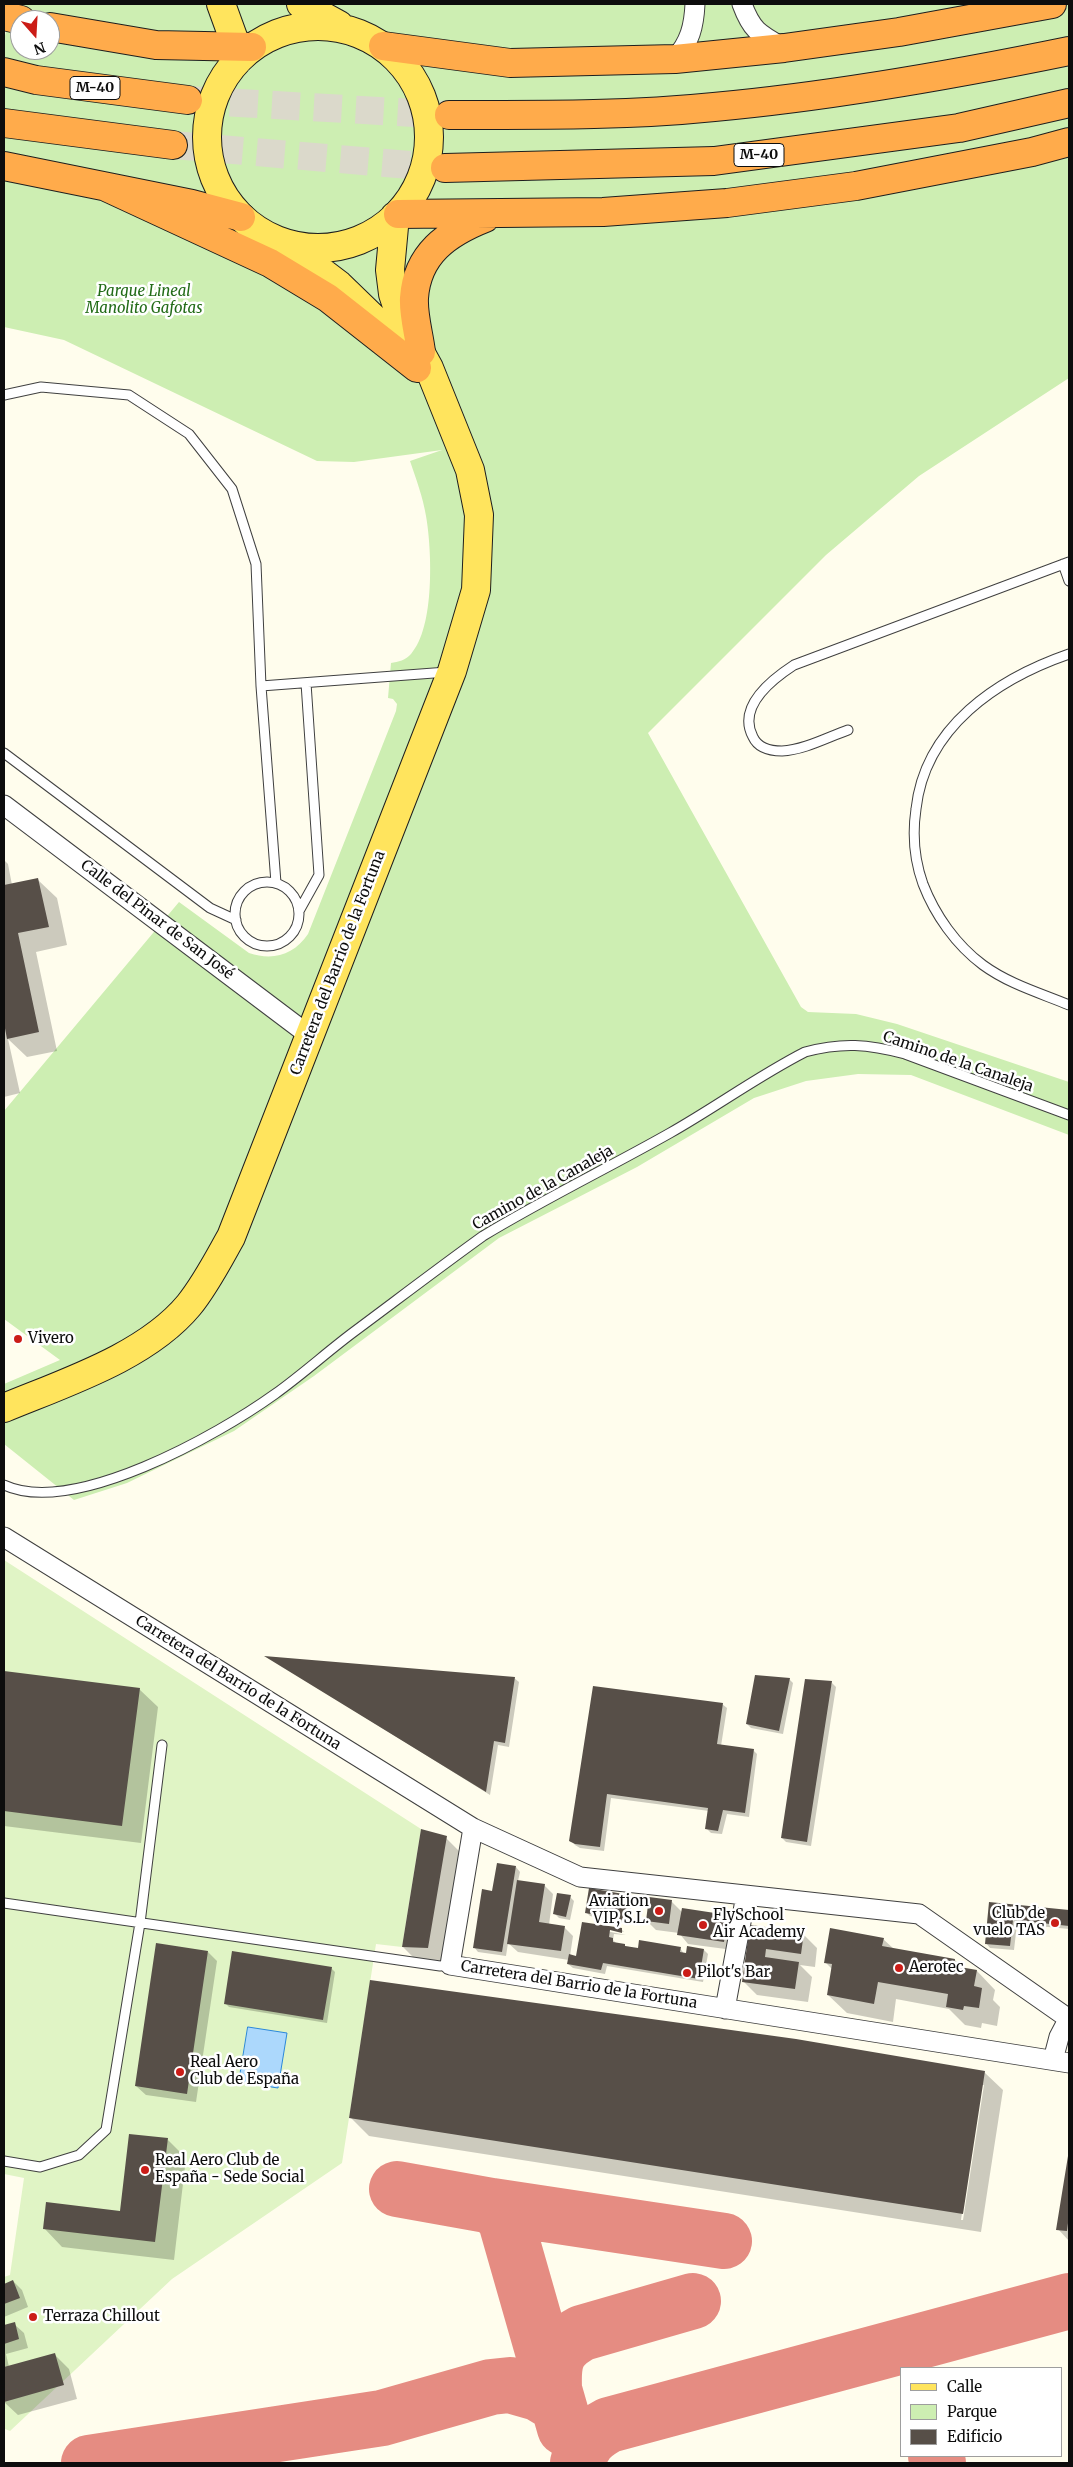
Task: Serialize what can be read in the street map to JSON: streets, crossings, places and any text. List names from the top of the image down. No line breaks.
{"streets":{"highway":["M-40"],"main road":["Carretera del Barrio de la Fortuna"],"street":["Calle del Pinar de San José"],"lane":["Camino de la Canaleja"]},"crossings":[["Calle del Pinar de San José","Carretera del Barrio de la Fortuna"]],"parks":["Parque Lineal Manolito Gafotas"],"places":["Vivero","Aviation VIP, S.L.","Club de vuelo TAS","FlySchool Air Academy","Aerotec","Pilot's Bar","Real Aero Club de España","Real Aero Club de España - Sede Social","Terraza Chillout"],"legend":["Calle","Parque","Edificio"],"north":"bottom"}
